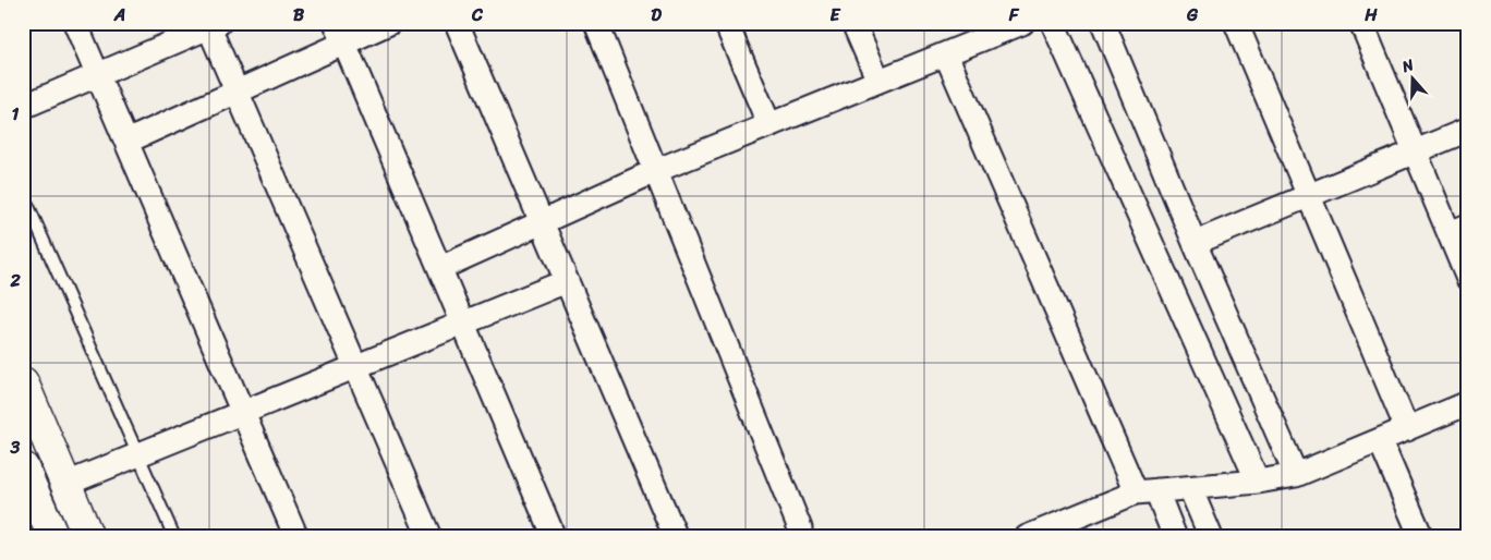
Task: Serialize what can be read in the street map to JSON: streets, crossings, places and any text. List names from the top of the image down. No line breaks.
{"north":"top","grid":{"columns":["A","B","C","D","E","F","G","H"],"rows":["1","2","3"]}}
